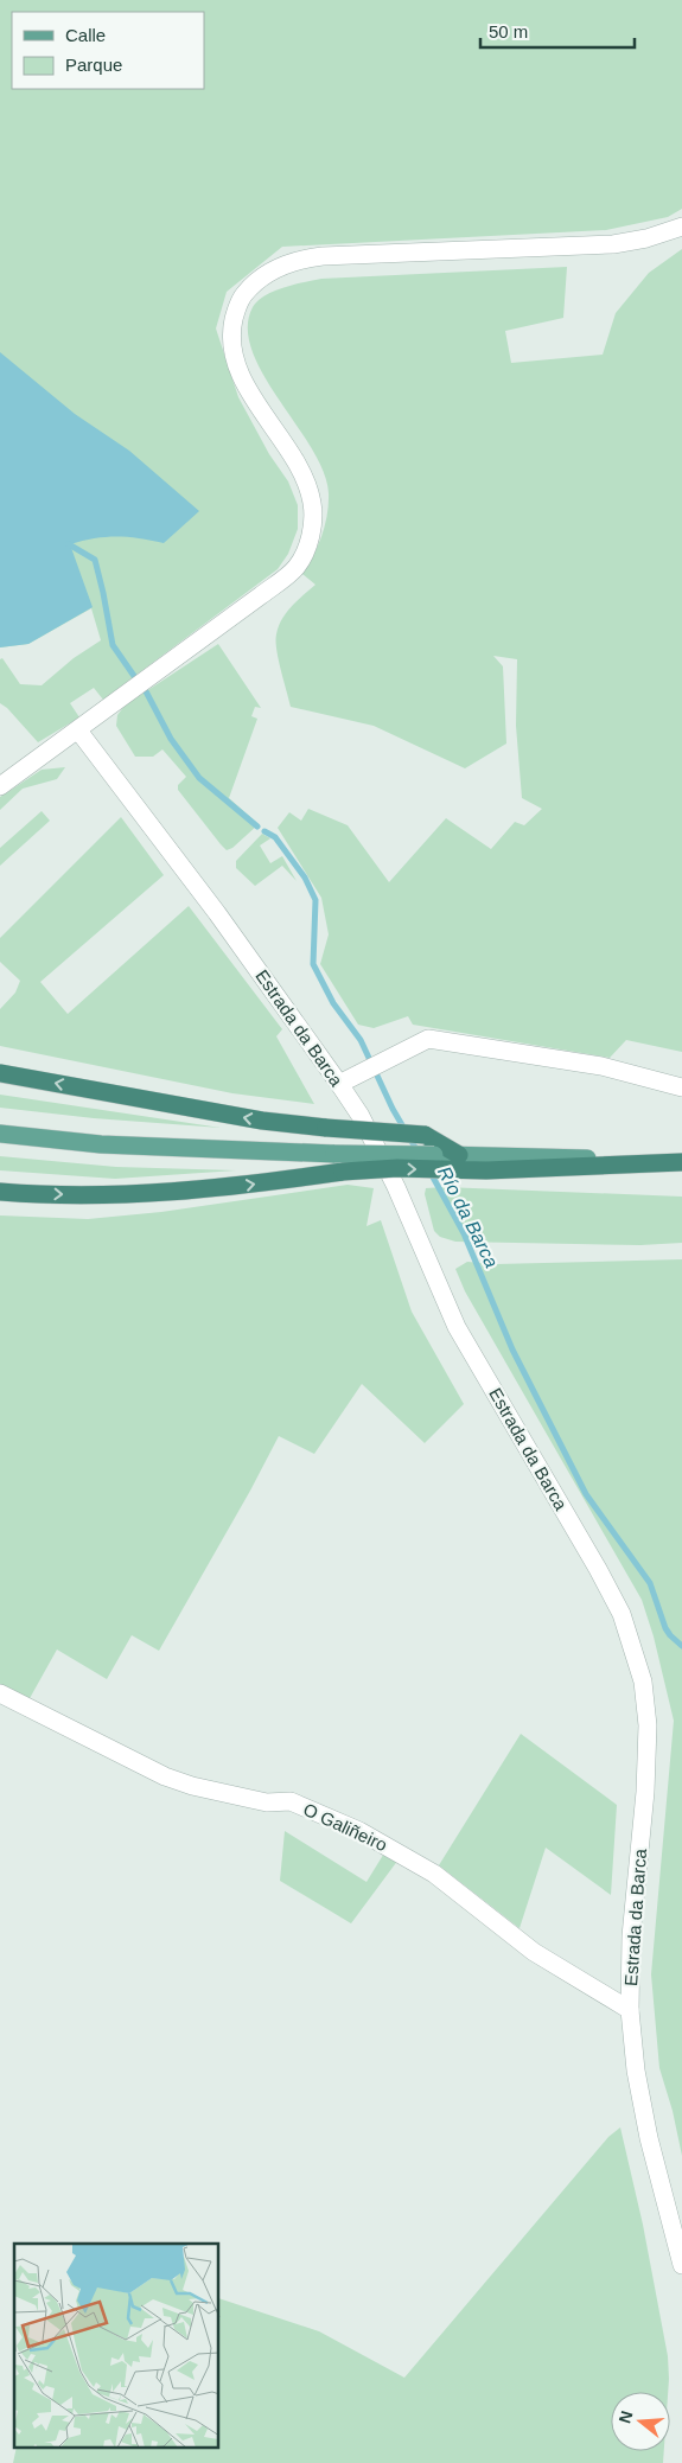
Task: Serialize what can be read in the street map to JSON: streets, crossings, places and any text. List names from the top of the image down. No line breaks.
{"streets":{"street":["Estrada da Barca","O Galiñeiro"]},"crossings":[["Estrada da Barca","O Galiñeiro"]],"water":["Río da Barca"],"legend":["Calle","Parque"],"scale_bar":"50 m","north":"left"}
